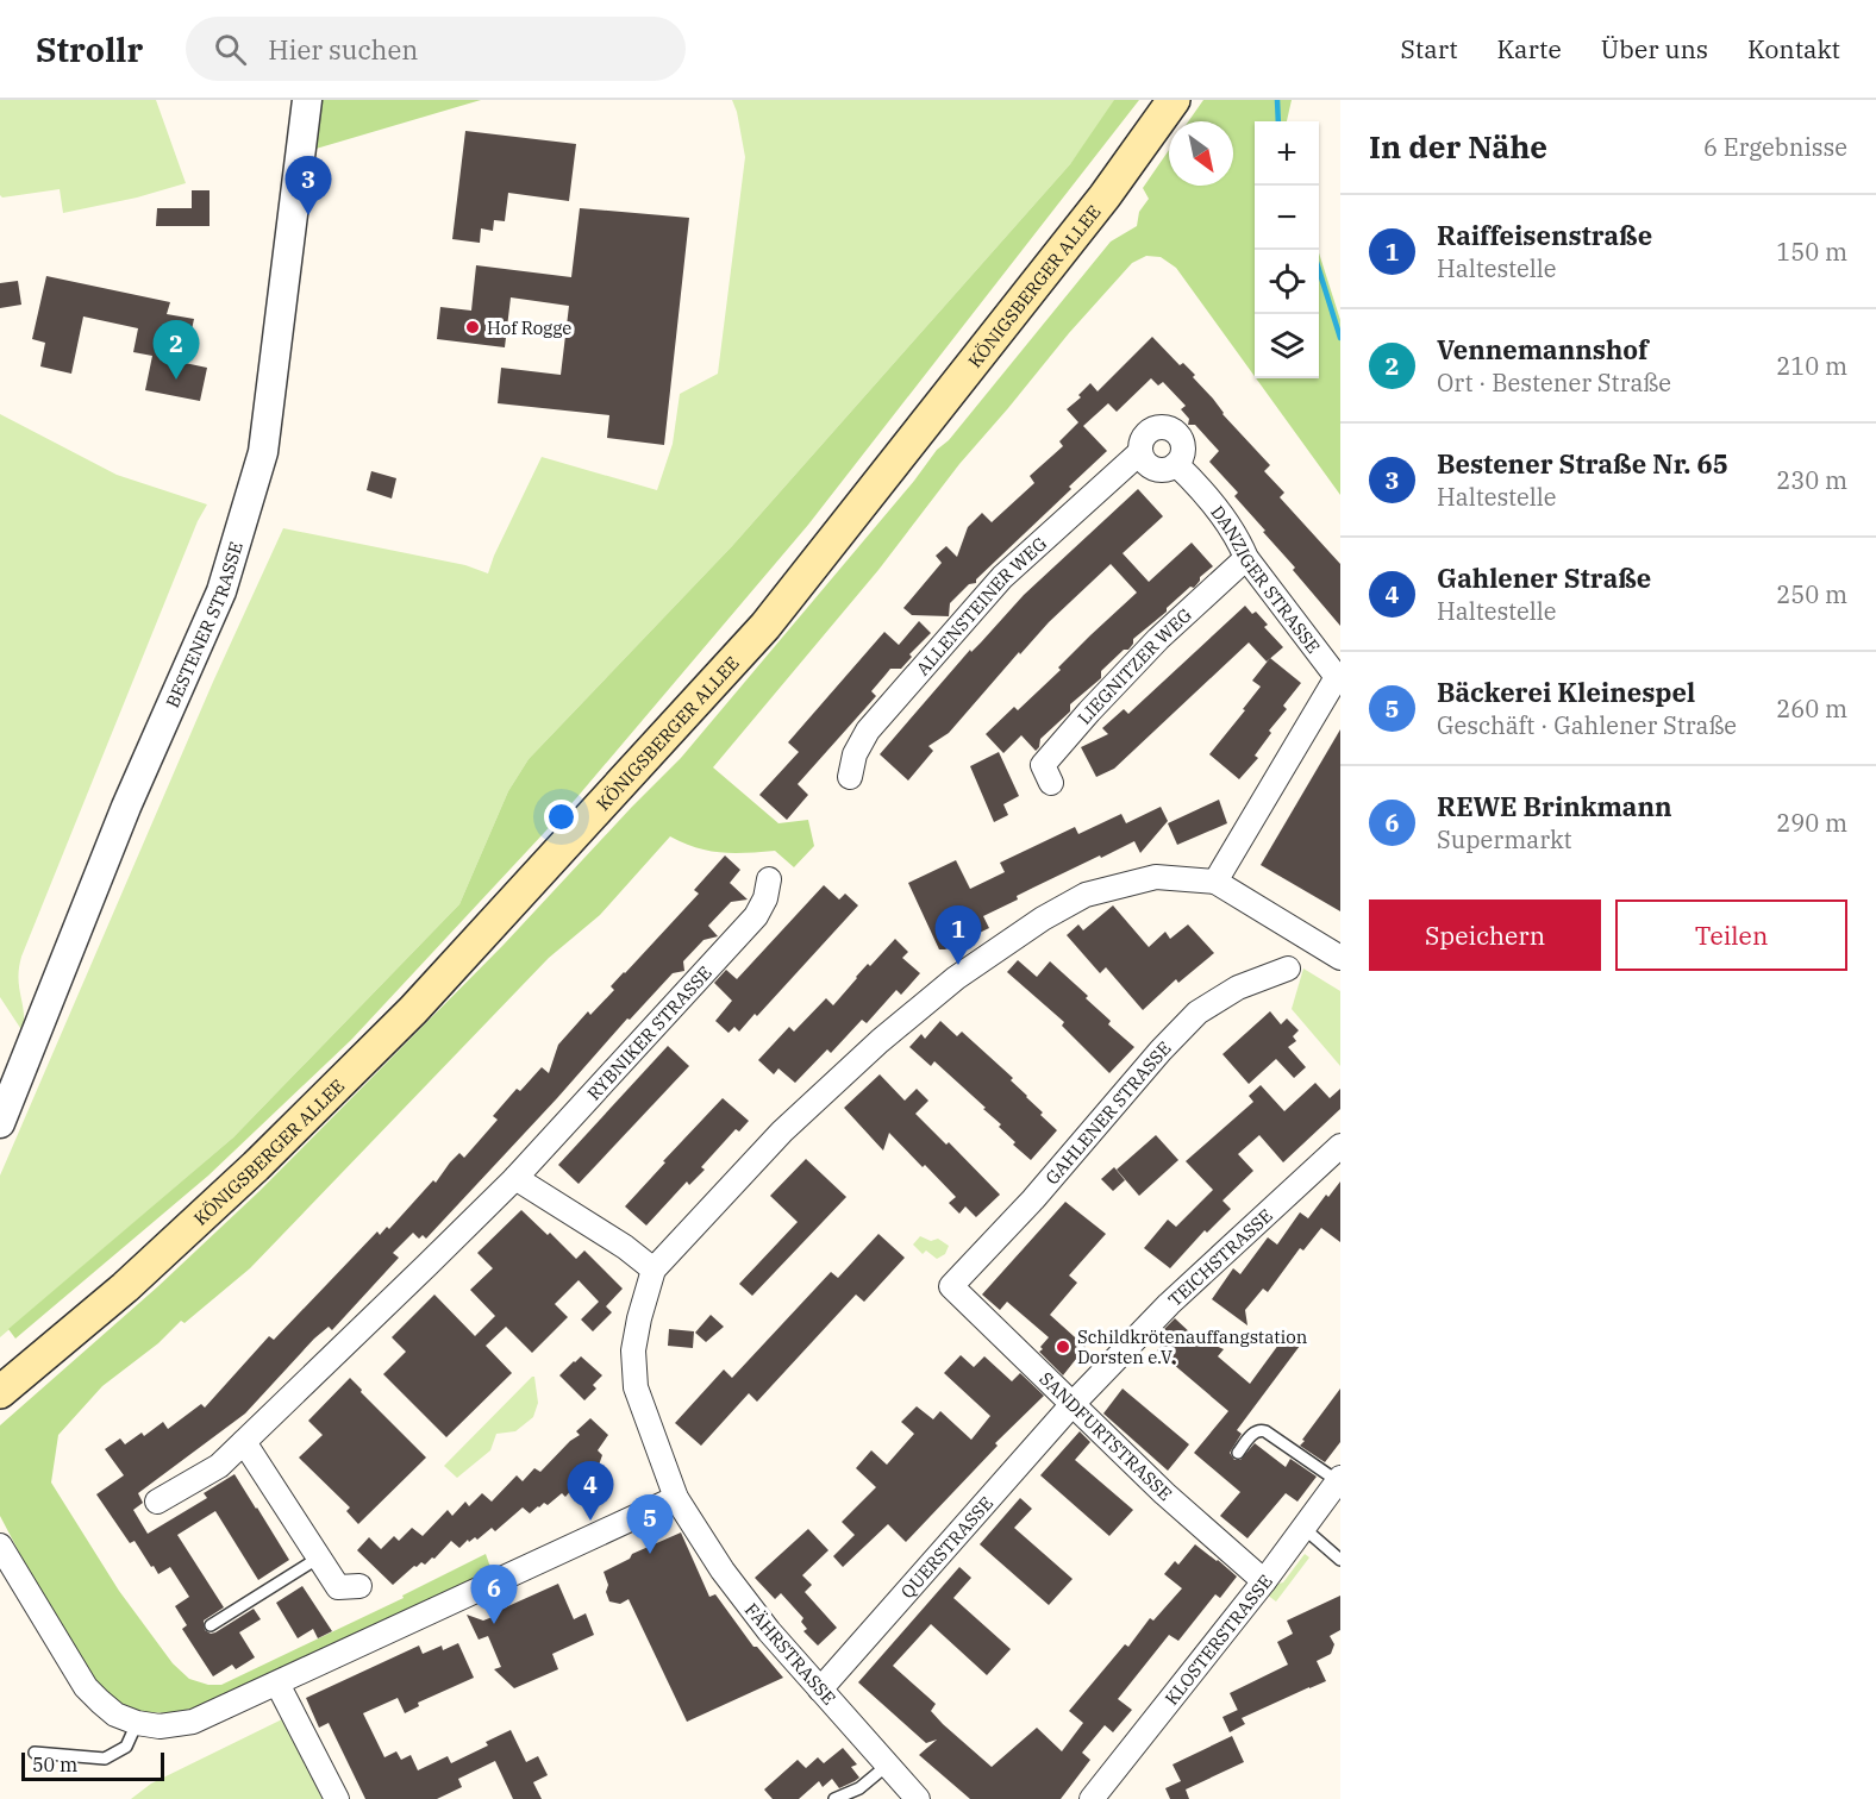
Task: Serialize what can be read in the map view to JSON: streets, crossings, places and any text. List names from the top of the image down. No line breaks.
{"streets":{"main road":["KÖNIGSBERGER ALLEE"],"street":["DANZIGER STRASSE","ALLENSTEINER WEG","BESTENER STRASSE","LIEGNITZER WEG","RYBNIKER STRASSE","GAHLENER STRASSE","TEICHSTRASSE","SANDFURTSTRASSE","QUERSTRASSE","KLOSTERSTRASSE","FÄHRSTRASSE"]},"crossings":[["DANZIGER STRASSE","ALLENSTEINER WEG"],["DANZIGER STRASSE","LIEGNITZER WEG"],["GAHLENER STRASSE","SANDFURTSTRASSE"],["TEICHSTRASSE","SANDFURTSTRASSE"],["TEICHSTRASSE","QUERSTRASSE"],["SANDFURTSTRASSE","QUERSTRASSE"],["SANDFURTSTRASSE","KLOSTERSTRASSE"],["QUERSTRASSE","FÄHRSTRASSE"]],"places":["Hof Rogge","Schildkrötenauffangstation Dorsten e.V."],"scale_bar":"50 m","north":"bottom right","page":{"header":"Strollr","search":"Hier suchen","nav":["Start","Karte","Über uns","Kontakt"],"heading":["In der Nähe","6 Ergebnisse"],"map_buttons":["+","−"],"pins":["3","2","1","4","5","6"],"list":[{"mark":"1","name":"Raiffeisenstraße","note":"Haltestelle","value":"150 m"},{"mark":"2","name":"Vennemannshof","note":"Ort · Bestener Straße","value":"210 m"},{"mark":"3","name":"Bestener Straße Nr. 65","note":"Haltestelle","value":"230 m"},{"mark":"4","name":"Gahlener Straße","note":"Haltestelle","value":"250 m"},{"mark":"5","name":"Bäckerei Kleinespel","note":"Geschäft · Gahlener Straße","value":"260 m"},{"mark":"6","name":"REWE Brinkmann","note":"Supermarkt","value":"290 m"}],"buttons":["Speichern","Teilen"],"scale":"50 m"}}
